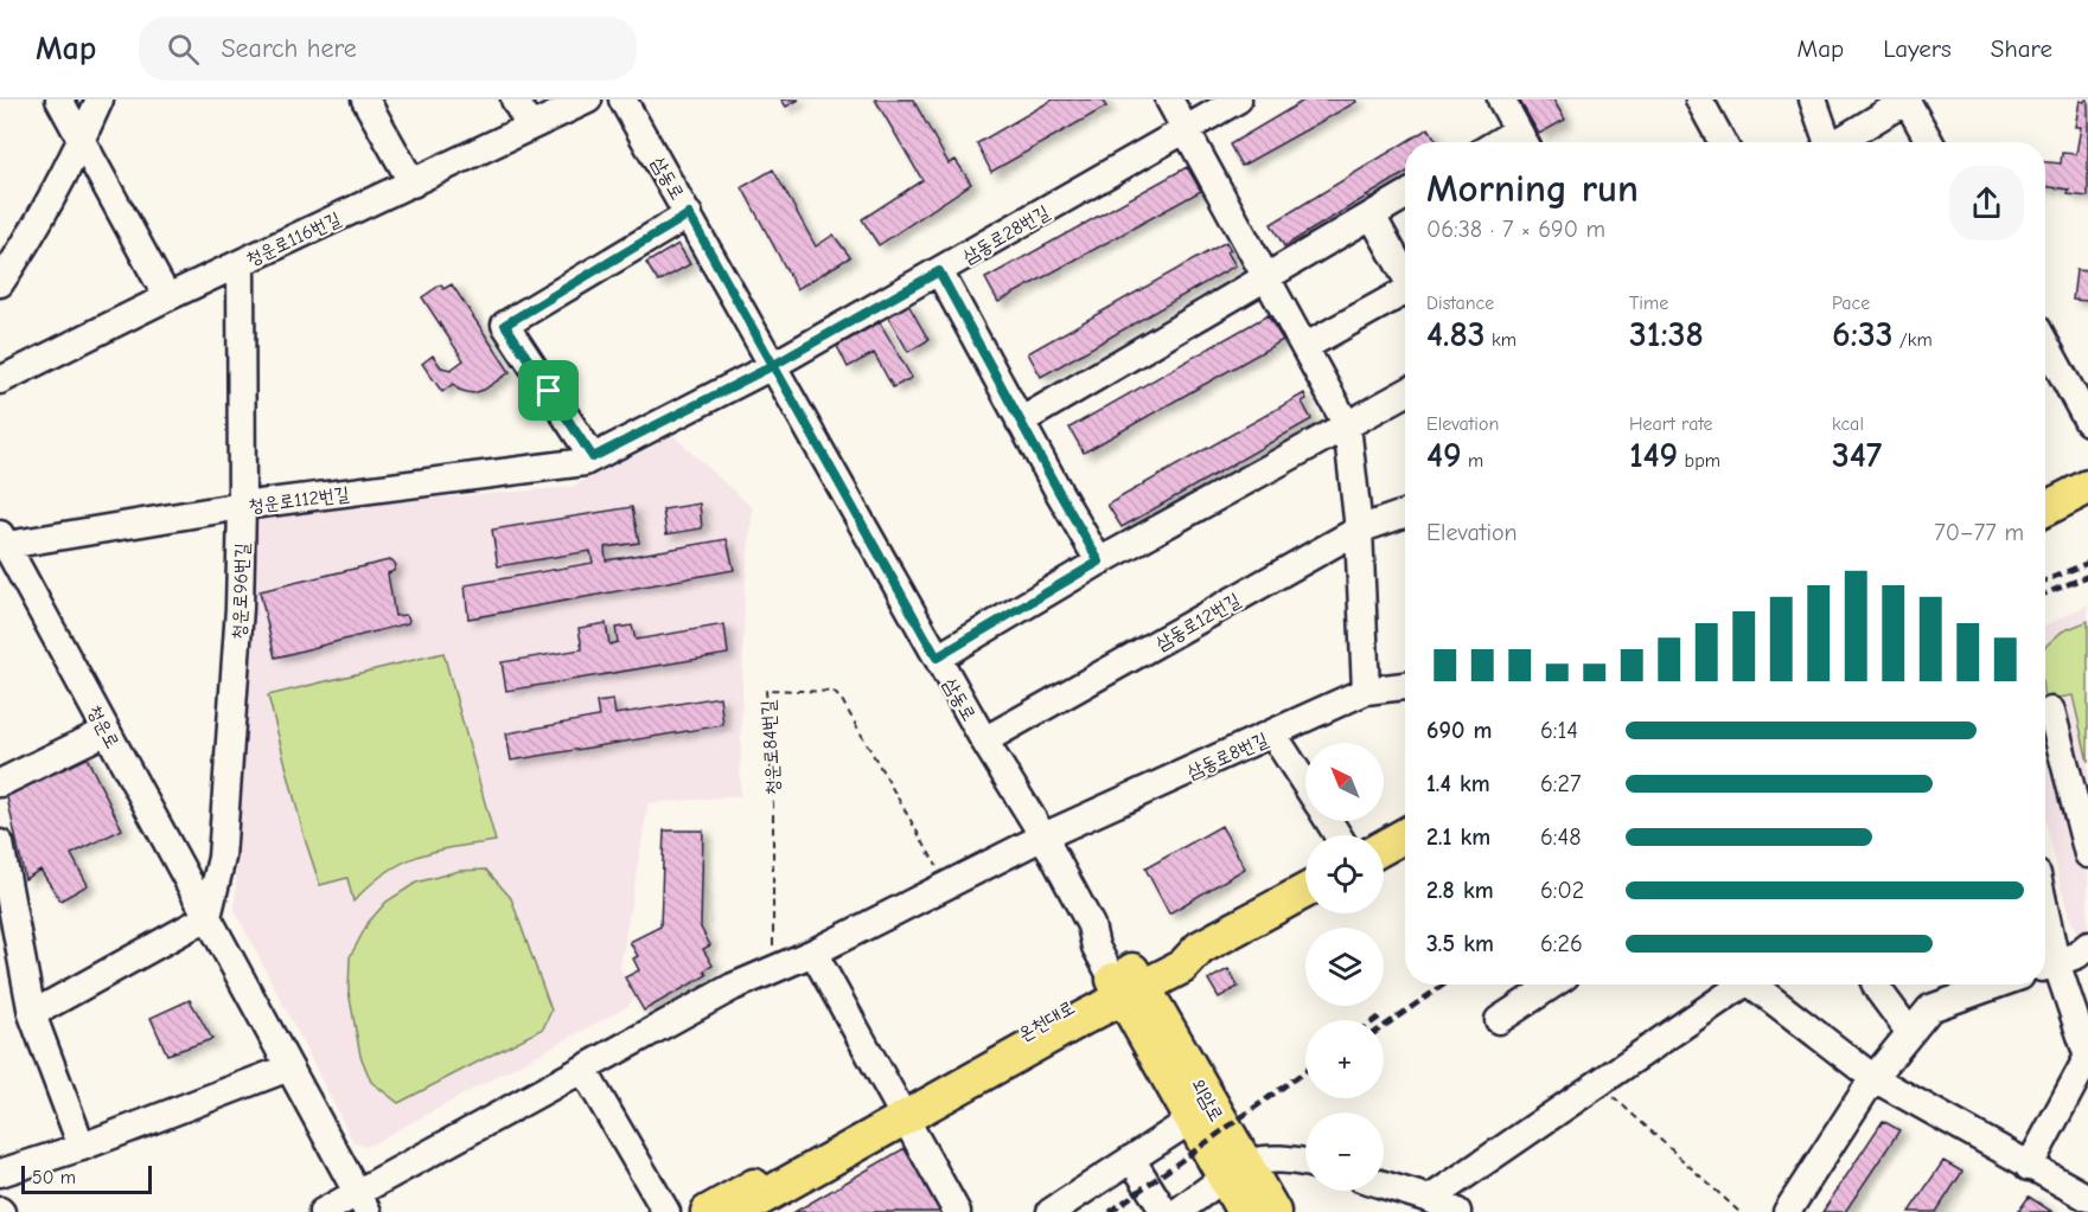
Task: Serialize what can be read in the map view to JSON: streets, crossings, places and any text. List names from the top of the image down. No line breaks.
{"streets":{"main road":["온천대로","외암로"],"street":["삼동로","삼동로28번길","청운로116번길","청운로112번길","청운로96번길","삼동로12번길","청운로","삼동로8번길"],"path":["청운로84번길"]},"crossings":[["삼동로","삼동로28번길"],["삼동로","청운로112번길"],["삼동로","삼동로12번길"],["삼동로","삼동로8번길"],["삼동로","온천대로"],["삼동로","외암로"],["삼동로28번길","청운로112번길"],["청운로116번길","청운로96번길"],["청운로112번길","청운로96번길"],["청운로112번길","청운로"],["청운로96번길","청운로"],["온천대로","외암로"]],"scale_bar":"50 m","north":"top left","page":{"header":"Map","search":"Search here","nav":["Map","Layers","Share"],"heading":["Morning run","06:38 · 7 × 690 m"],"stats":[["Distance","4.83 km"],["Time","31:38"],["Pace","6:33 /km"],["Elevation","49 m"],["Heart rate","149 bpm"],["kcal","347"]],"chart":["Elevation","70–77 m"],"list":[{"name":"690 m","note":"6:14"},{"name":"1.4 km","note":"6:27"},{"name":"2.1 km","note":"6:48"},{"name":"2.8 km","note":"6:02"},{"name":"3.5 km","note":"6:26"}],"map_buttons":["+","−"],"scale":"50 m"}}
